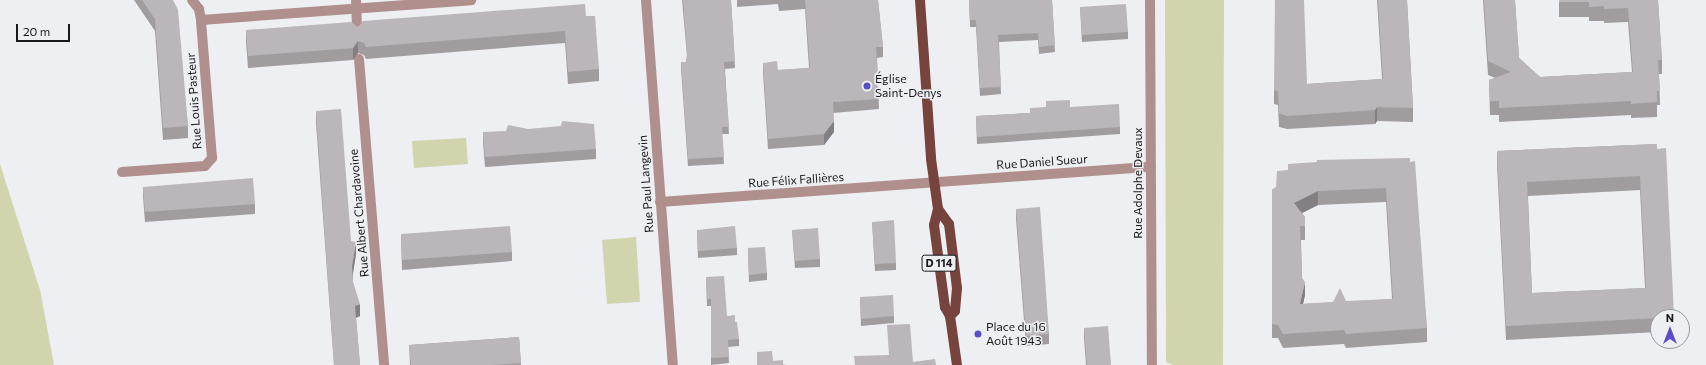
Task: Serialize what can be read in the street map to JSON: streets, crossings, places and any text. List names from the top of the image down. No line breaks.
{"streets":{"main road":["D 114"],"street":["Rue Louis Pasteur","Rue Daniel Sueur","Rue Félix Fallières","Rue Adolphe Devaux","Rue Paul Langevin","Rue Albert Chardavoine"]},"crossings":[["Rue Daniel Sueur","Rue Félix Fallières"],["Rue Daniel Sueur","Rue Adolphe Devaux"],["Rue Daniel Sueur","D 114"],["Rue Félix Fallières","Rue Paul Langevin"],["Rue Félix Fallières","D 114"]],"places":["Église Saint-Denys","Place du 16 Août 1943"],"scale_bar":"20 m","north":"top"}
